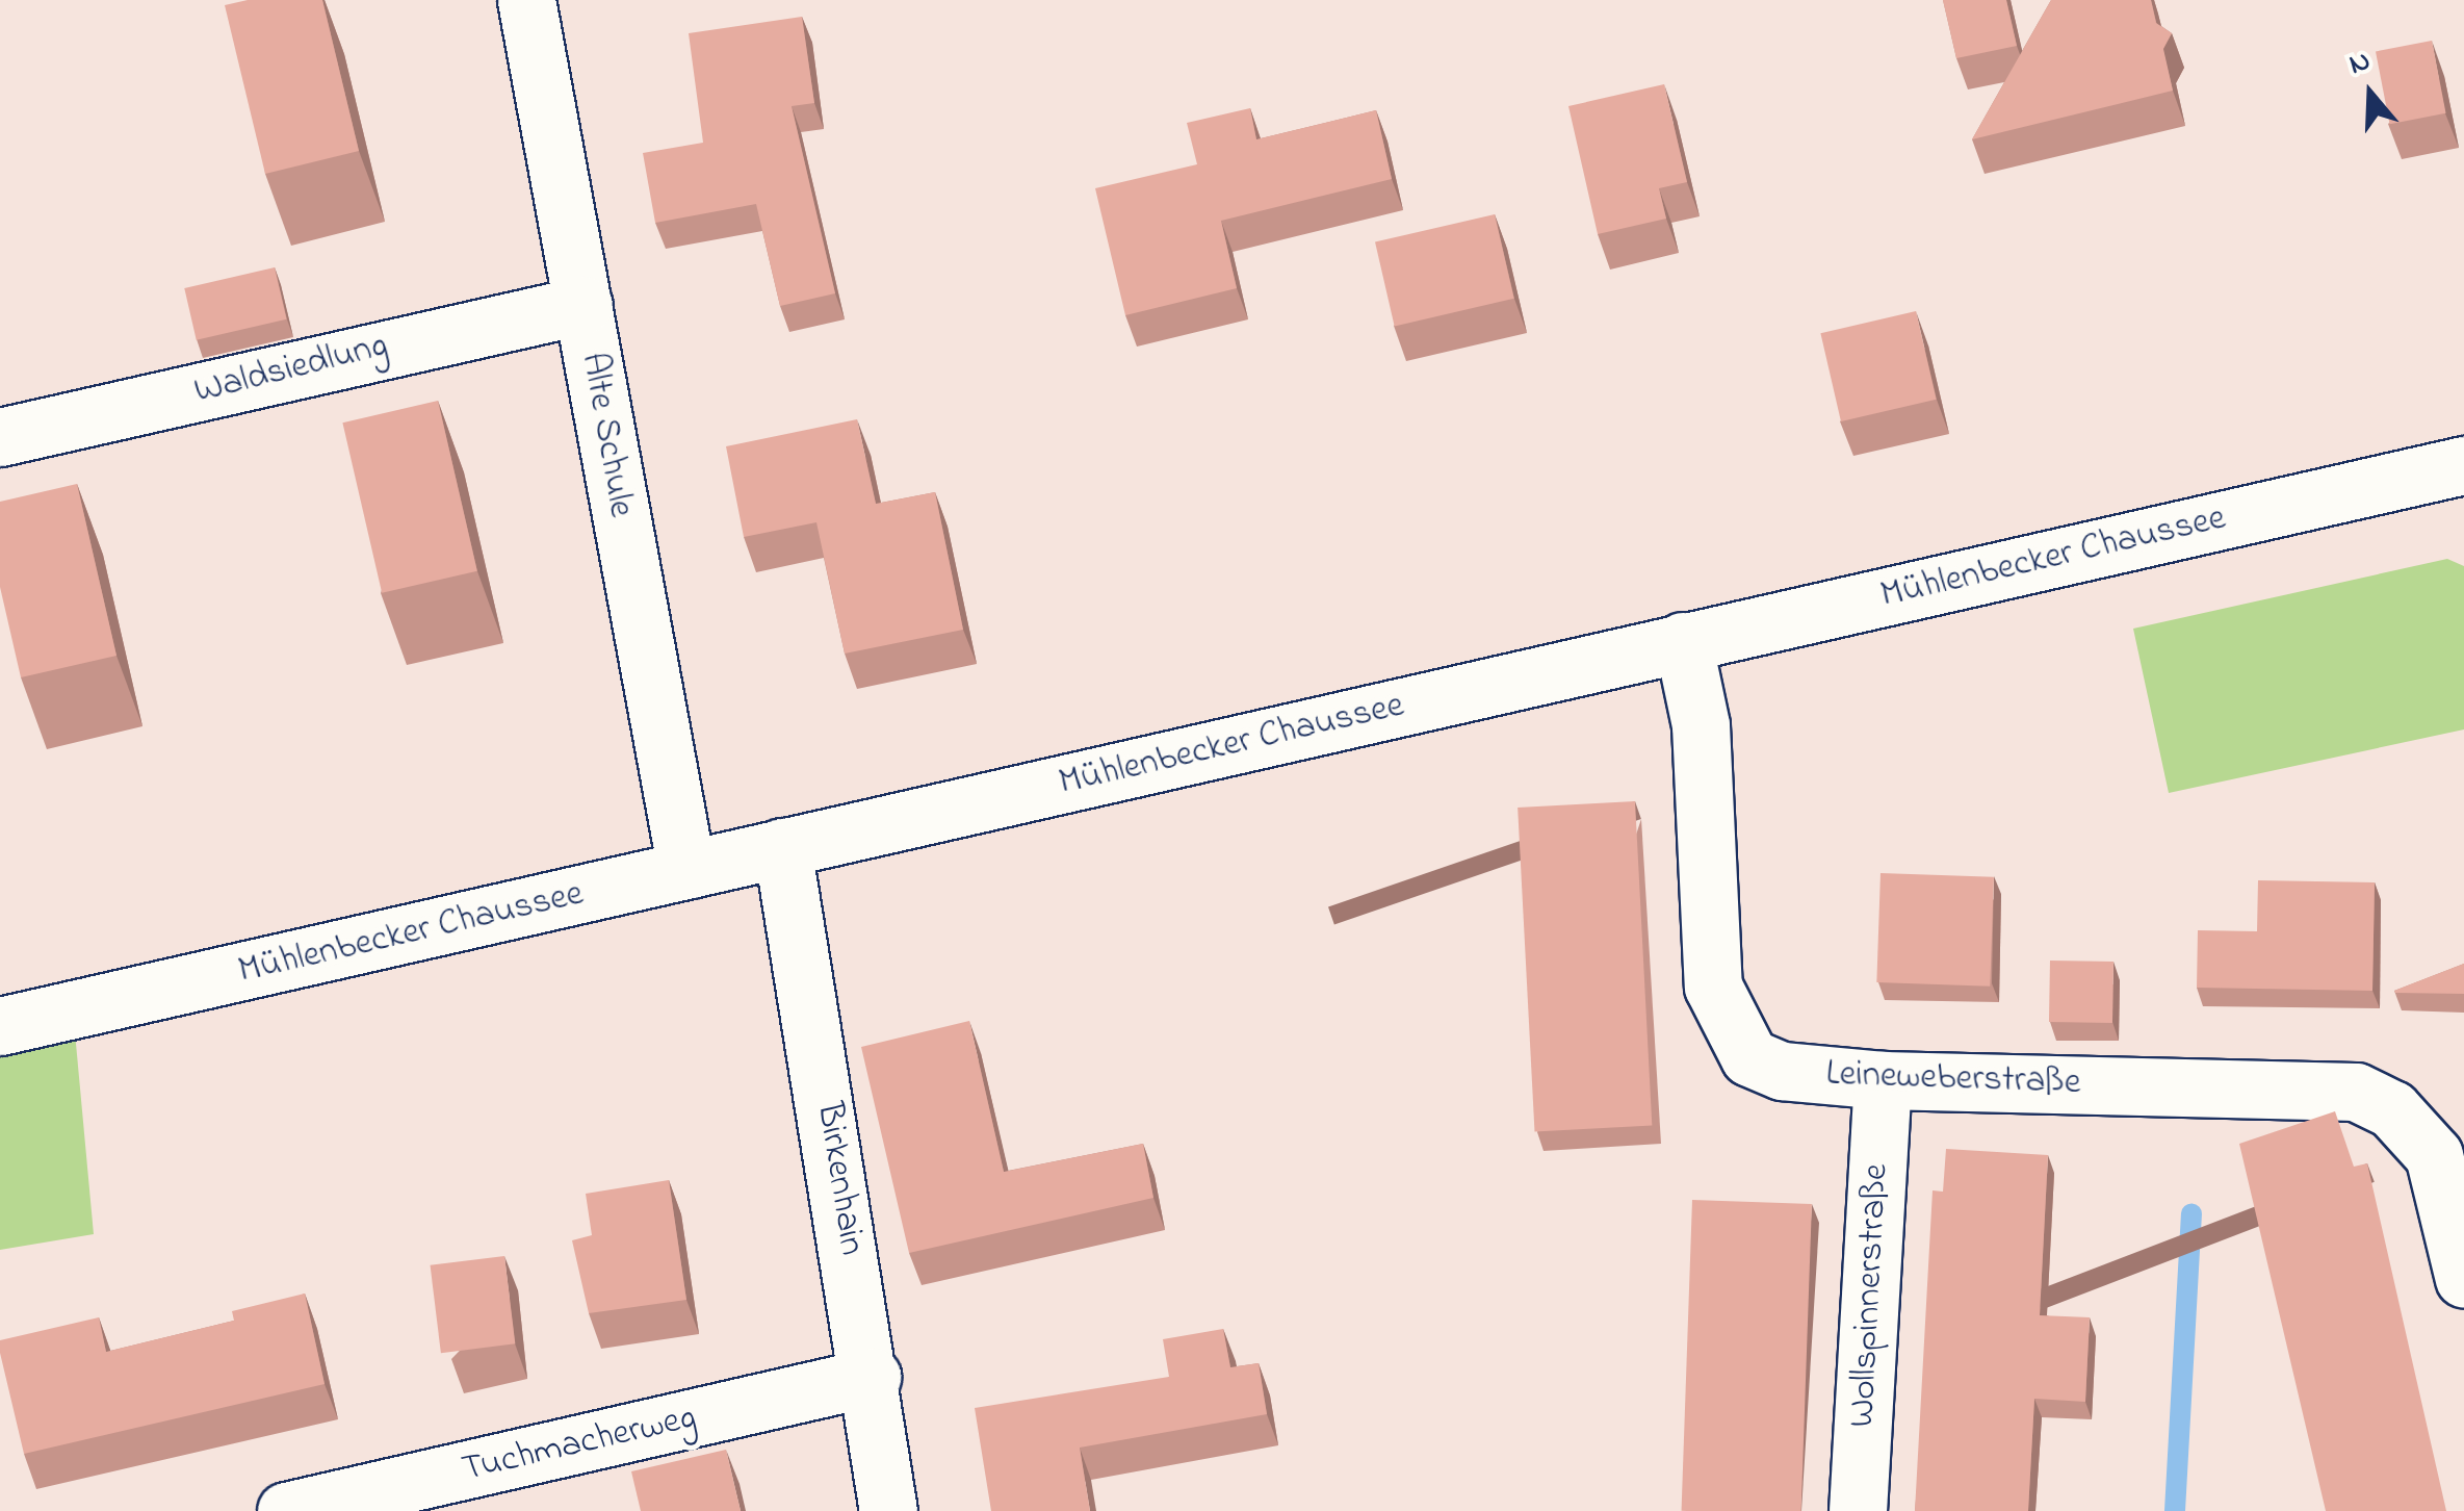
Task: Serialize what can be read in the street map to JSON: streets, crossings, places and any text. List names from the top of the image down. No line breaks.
{"streets":{"street":["Waldsiedlung","Alte Schule","Mühlenbecker Chaussee","Leineweberstraße","Birkenhain","Wollspinnerstraße","Tuchmacherweg"]},"crossings":[["Waldsiedlung","Alte Schule"],["Alte Schule","Mühlenbecker Chaussee"],["Mühlenbecker Chaussee","Leineweberstraße"],["Mühlenbecker Chaussee","Birkenhain"],["Leineweberstraße","Wollspinnerstraße"],["Birkenhain","Tuchmacherweg"]],"north":"top"}
